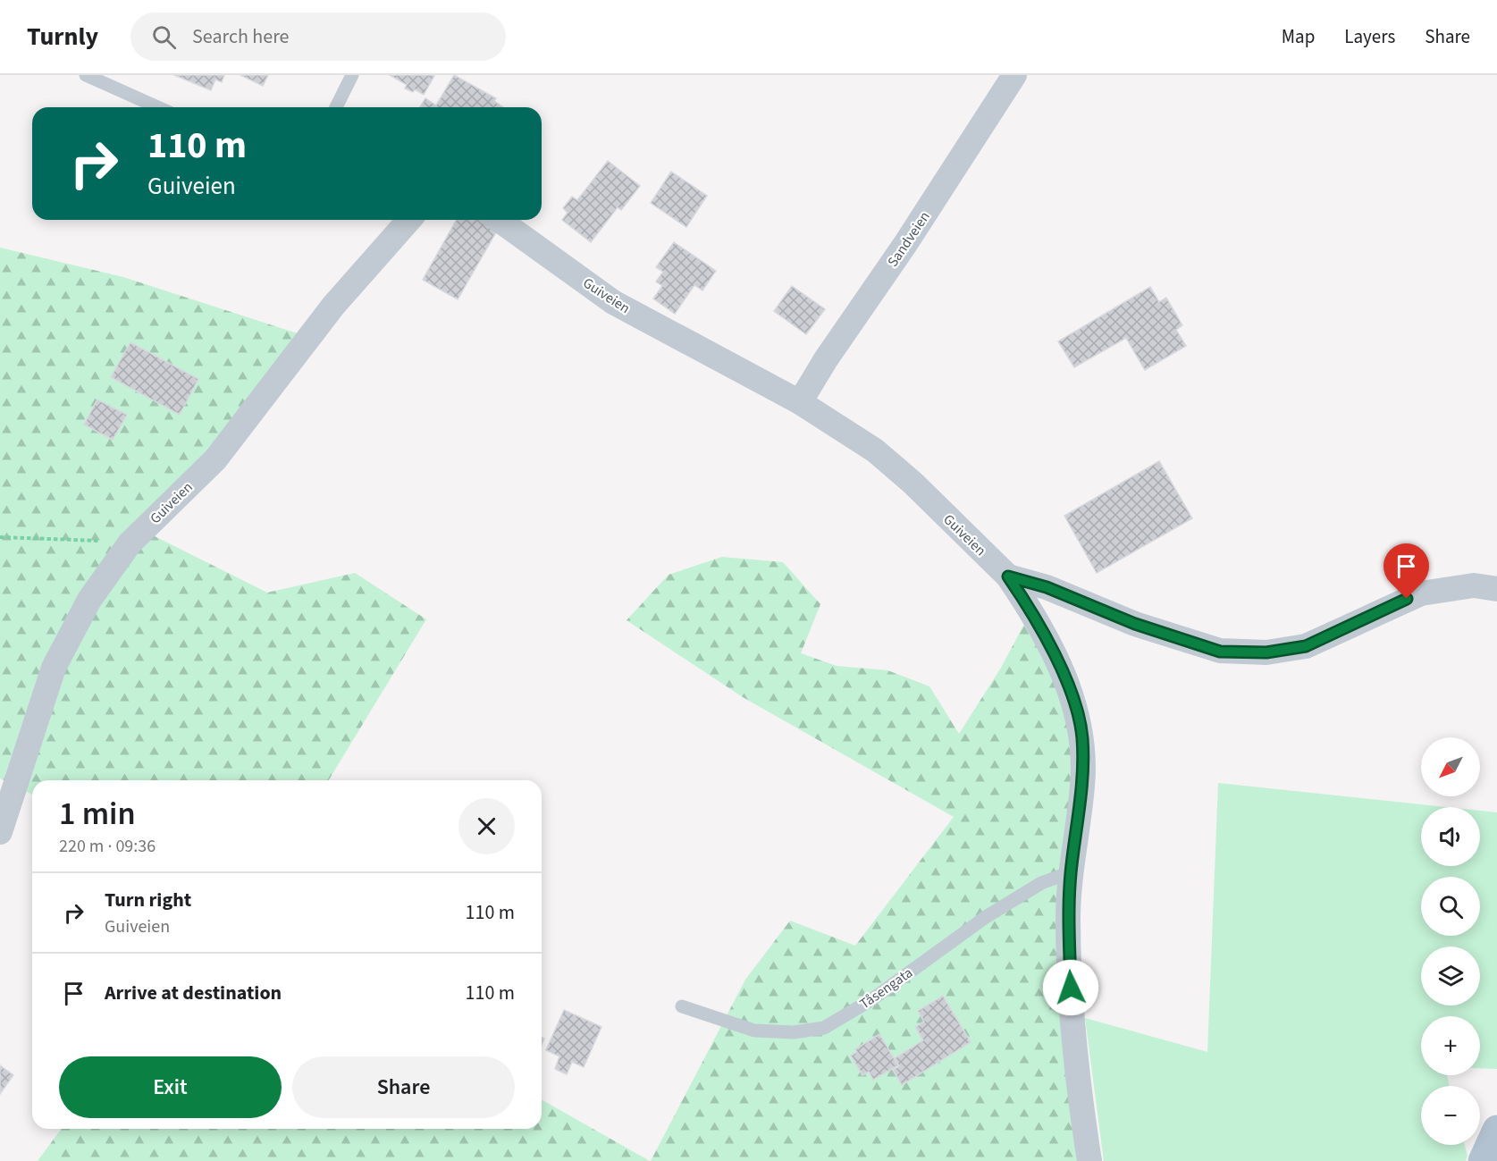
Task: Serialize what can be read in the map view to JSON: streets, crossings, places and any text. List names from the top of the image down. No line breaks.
{"streets":{"street":["Sandveien","Guiveien"],"lane":["Tåsengata"]},"crossings":[["Sandveien","Guiveien"]],"north":"bottom left","page":{"header":"Turnly","search":"Search here","nav":["Map","Layers","Share"],"turn":["110 m","Guiveien"],"map_buttons":["+","−"],"heading":["1 min","220 m · 09:36"],"list":[{"name":"Turn right","note":"Guiveien","value":"110 m"},{"name":"Arrive at destination","value":"110 m"}],"buttons":["Exit","Share"]}}
